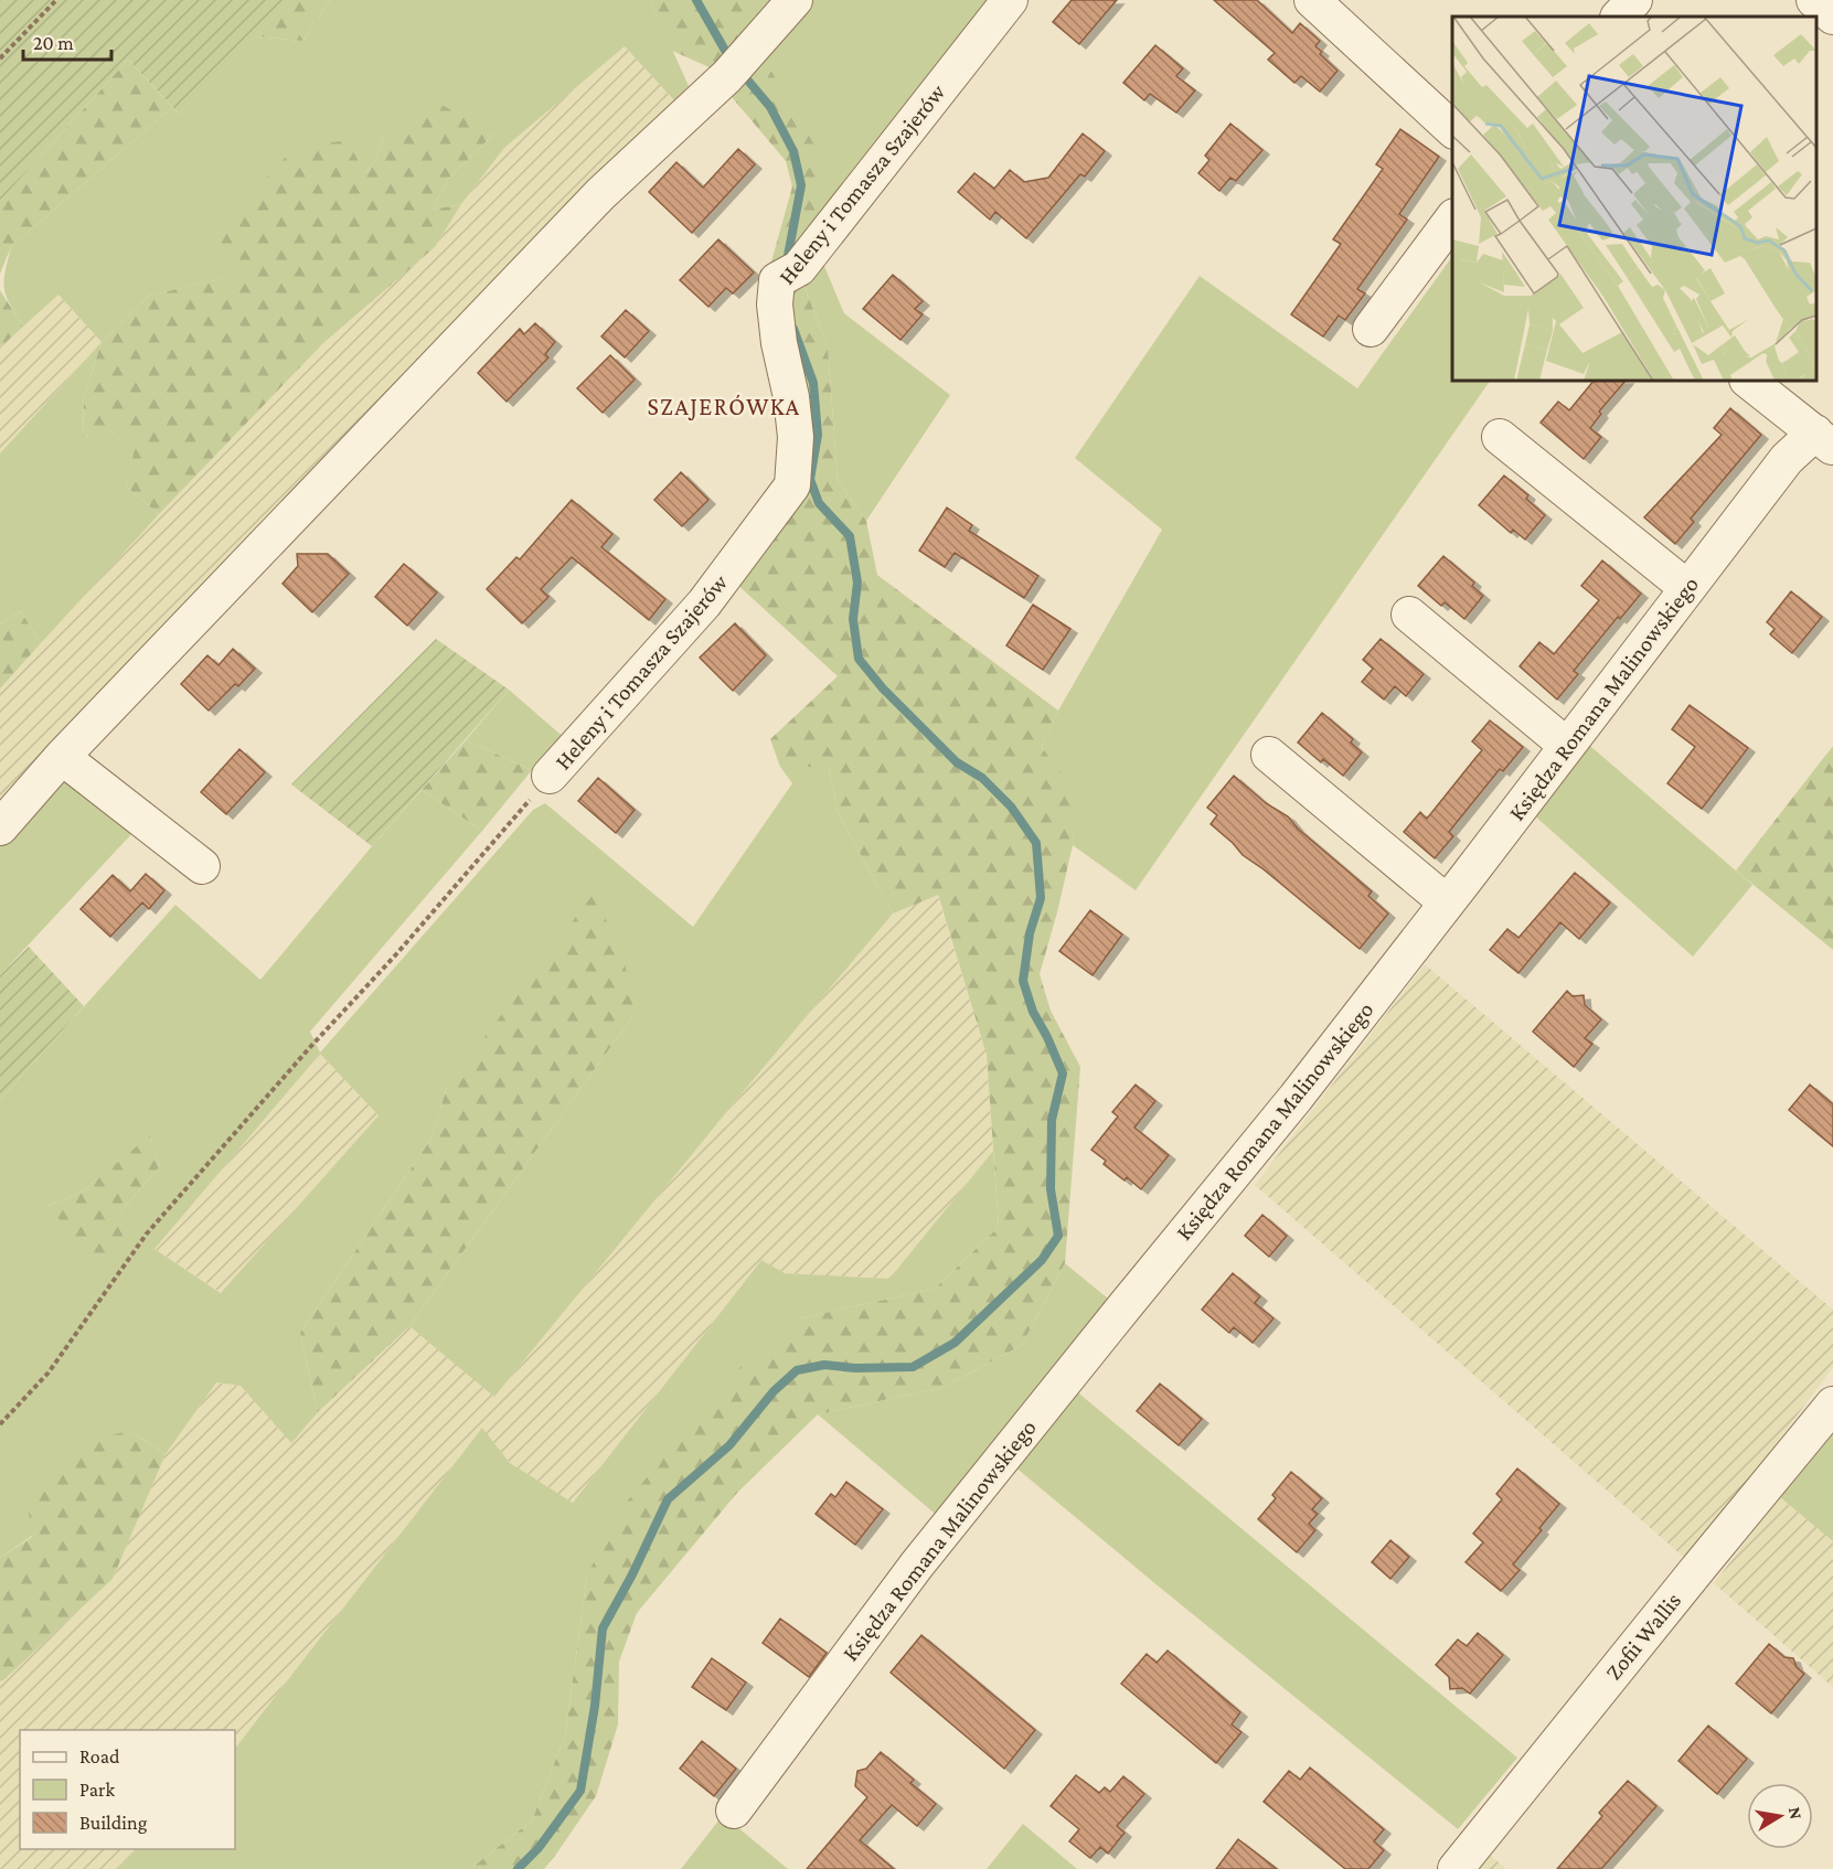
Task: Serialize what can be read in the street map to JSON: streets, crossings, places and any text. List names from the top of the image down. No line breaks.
{"streets":{"street":["Heleny i Tomasza Szajerów","Księdza Romana Malinowskiego","Zofii Wallis"]},"districts":["SZAJERÓWKA"],"legend":["Road","Park","Building"],"scale_bar":"20 m","north":"right"}
